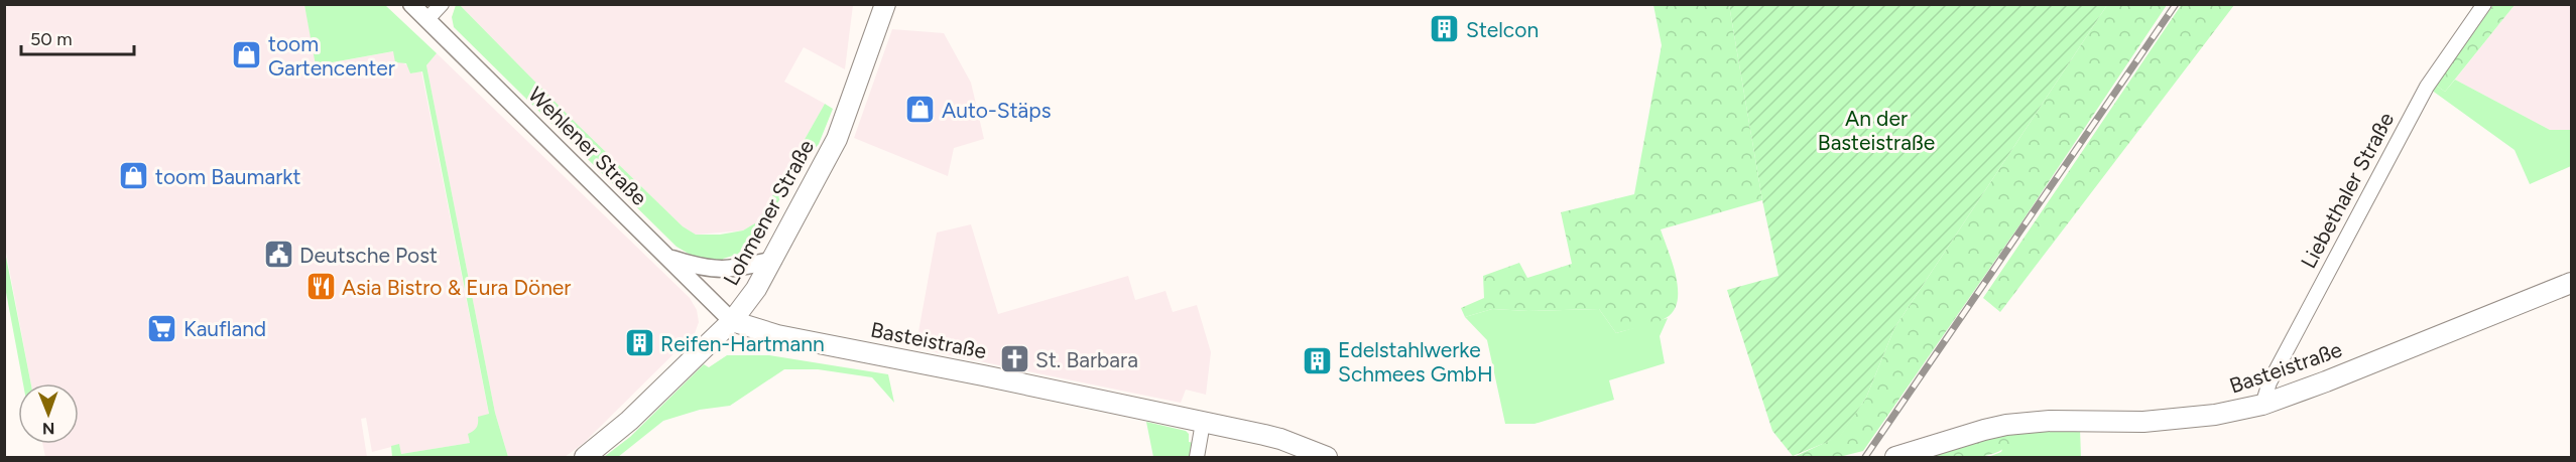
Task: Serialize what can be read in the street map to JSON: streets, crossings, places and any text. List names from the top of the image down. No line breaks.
{"streets":{"main road":["Lohmener Straße","Basteistraße"],"street":["Wehlener Straße","Liebethaler Straße"]},"crossings":[["Wehlener Straße","Lohmener Straße"],["Wehlener Straße","Basteistraße"],["Liebethaler Straße","Basteistraße"],["Lohmener Straße","Basteistraße"]],"parks":["An der Basteistraße"],"places":{"building":["Stelcon","Reifen-Hartmann","Edelstahlwerke Schmees GmbH"],"shop":["toom Gartencenter","Auto-Stäps","toom Baumarkt"],"public building":["Deutsche Post"],"restaurant":["Asia Bistro & Eura Döner"],"supermarket":["Kaufland"],"church":["St. Barbara"]},"scale_bar":"50 m","north":"bottom"}
